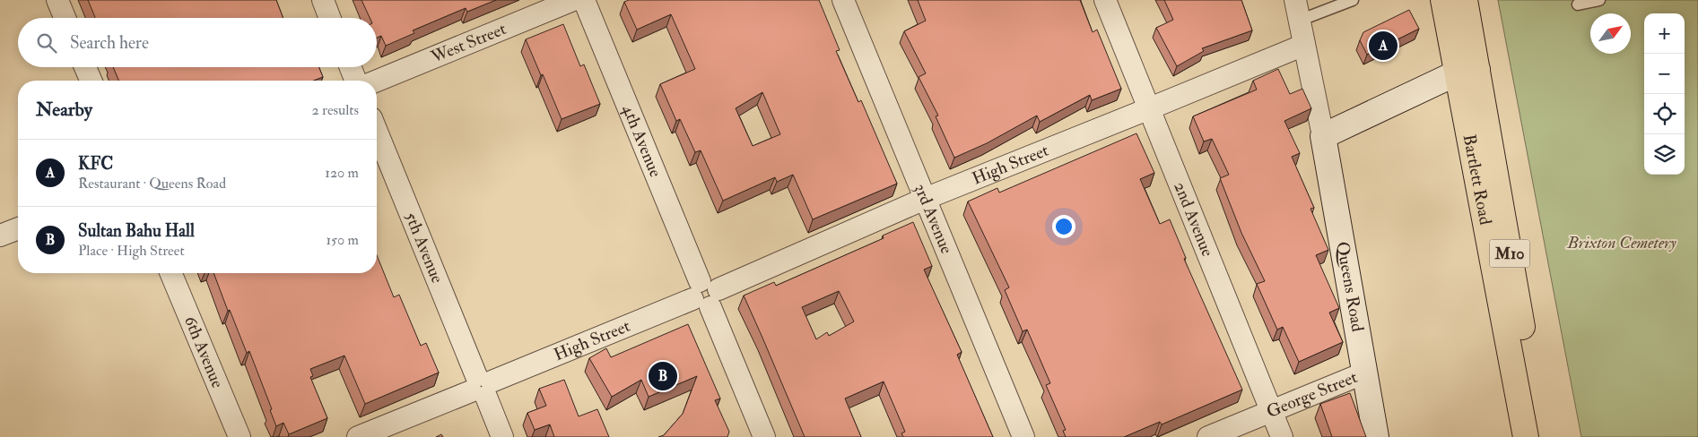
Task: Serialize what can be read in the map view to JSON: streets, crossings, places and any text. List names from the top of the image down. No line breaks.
{"streets":{"main road":["Bartlett Road","M10","Queens Road"],"street":["West Street","4th Avenue","High Street","3rd Avenue","2nd Avenue","5th Avenue","6th Avenue","George Street"]},"crossings":[["4th Avenue","High Street"],["High Street","3rd Avenue"],["High Street","2nd Avenue"],["High Street","5th Avenue"],["High Street","Queens Road"],["2nd Avenue","George Street"],["Queens Road","George Street"]],"parks":["Brixton Cemetery"],"north":"top right","page":{"map_buttons":["+","−"],"search":"Search here","pins":["A","B"],"heading":["Nearby","2 results"],"list":[{"mark":"A","name":"KFC","note":"Restaurant · Queens Road","value":"120 m"},{"mark":"B","name":"Sultan Bahu Hall","note":"Place · High Street","value":"150 m"}]}}
